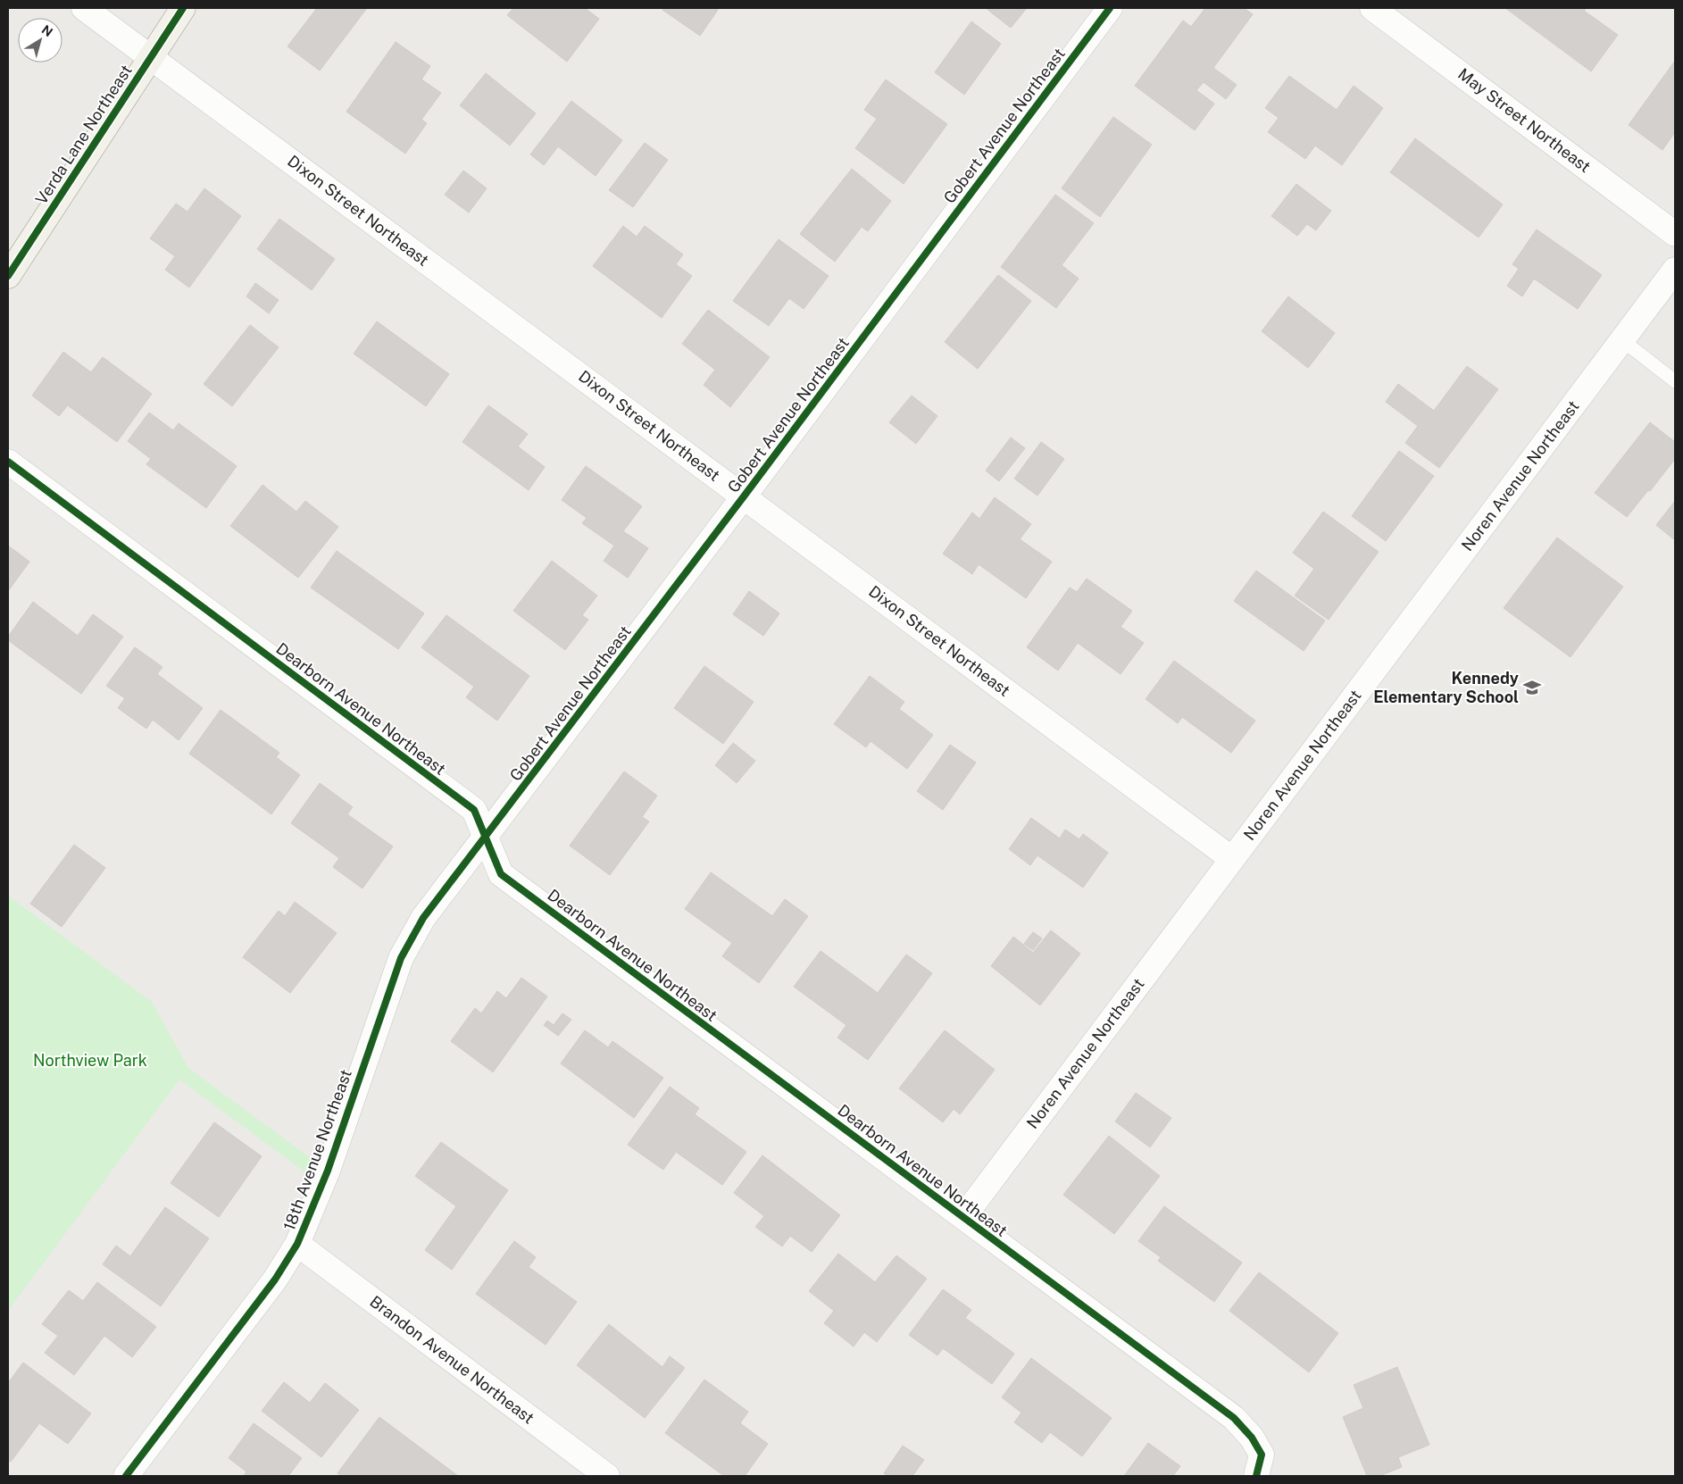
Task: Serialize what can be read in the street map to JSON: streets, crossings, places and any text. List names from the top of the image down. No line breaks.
{"streets":{"street":["May Street Northeast","Gobert Avenue Northeast","Verda Lane Northeast","Dixon Street Northeast","Noren Avenue Northeast","Dearborn Avenue Northeast","18th Avenue Northeast","Brandon Avenue Northeast"]},"crossings":[["Gobert Avenue Northeast","Dixon Street Northeast"],["Gobert Avenue Northeast","Dearborn Avenue Northeast"],["Gobert Avenue Northeast","18th Avenue Northeast"],["Verda Lane Northeast","Dixon Street Northeast"],["Dixon Street Northeast","Noren Avenue Northeast"],["Noren Avenue Northeast","Dearborn Avenue Northeast"],["Dearborn Avenue Northeast","18th Avenue Northeast"],["18th Avenue Northeast","Brandon Avenue Northeast"]],"parks":["Northview Park"],"places":{"school or university":["Kennedy Elementary School"]},"north":"top right"}
